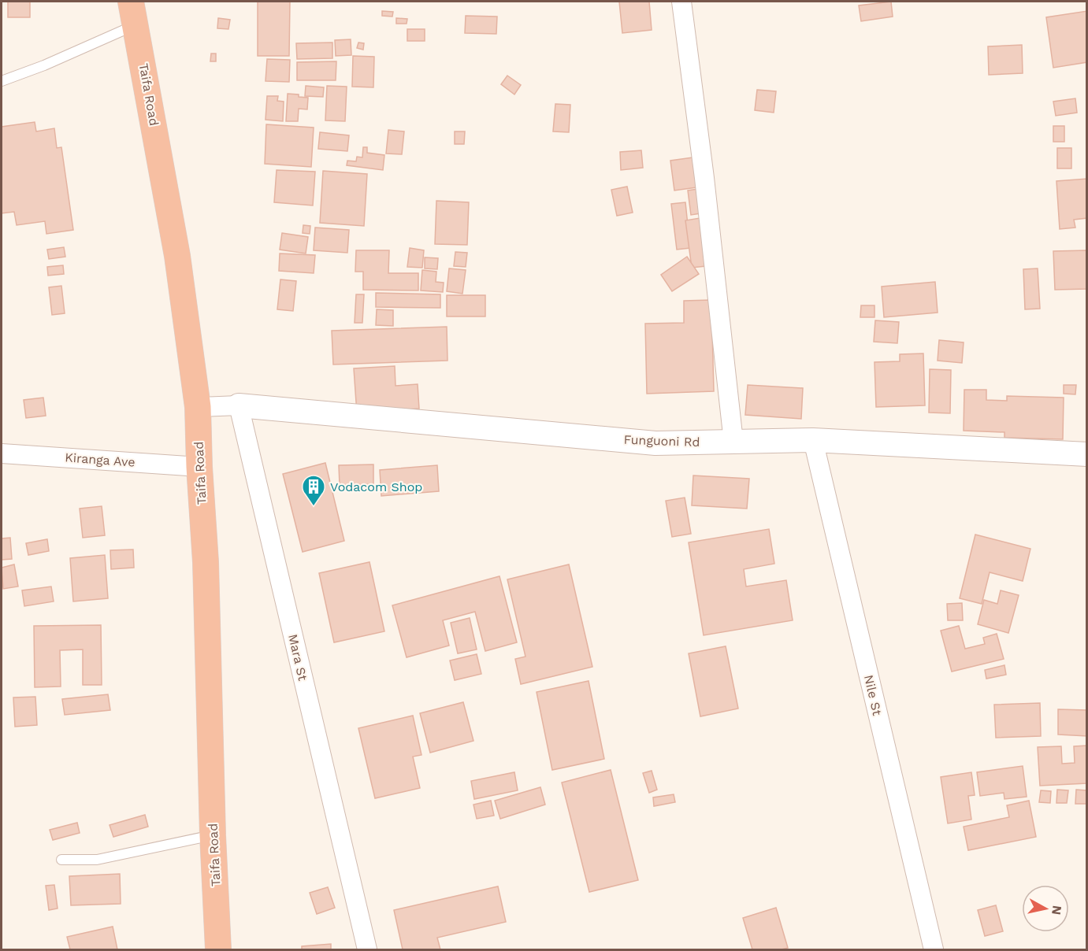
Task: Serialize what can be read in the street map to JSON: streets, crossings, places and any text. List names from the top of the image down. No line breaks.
{"streets":{"highway":["Taifa Road"],"street":["Funguoni Rd","Kiranga Ave","Mara St","Nile St"]},"crossings":[["Taifa Road","Kiranga Ave"],["Funguoni Rd","Mara St"],["Funguoni Rd","Nile St"]],"places":{"building":["Vodacom Shop"]},"north":"right"}
